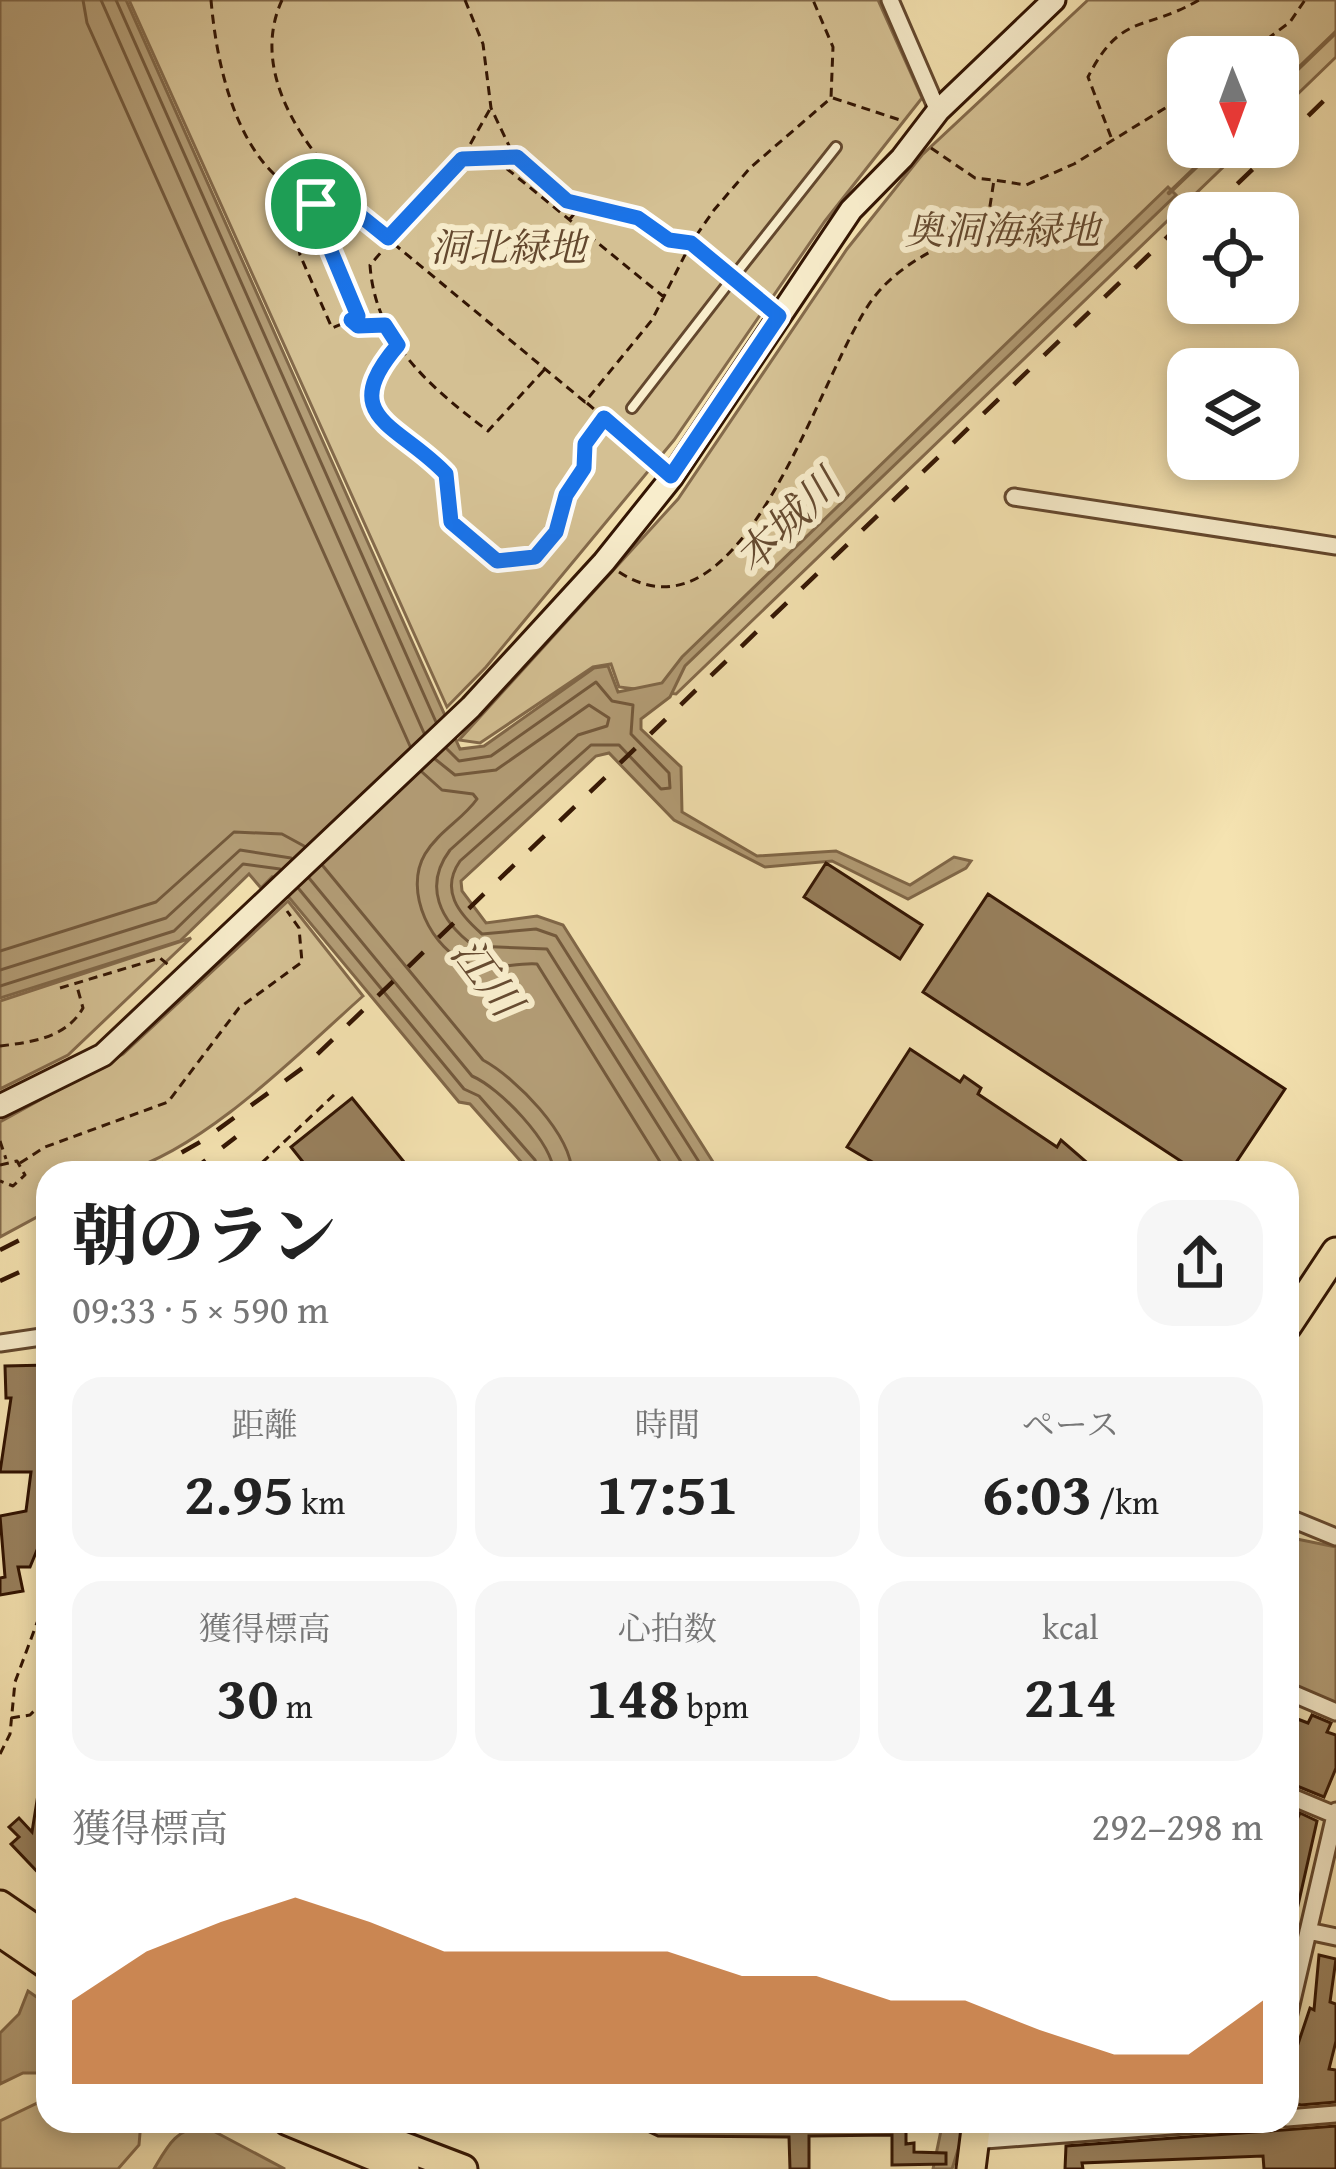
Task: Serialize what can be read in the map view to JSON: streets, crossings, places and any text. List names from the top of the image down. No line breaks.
{"water":["本城川","江川"],"parks":["奥洞海緑地","洞北緑地"],"north":"bottom","page":{"heading":["朝のラン","09:33 · 5 × 590 m"],"stats":[["距離","2.95 km"],["時間","17:51"],["ペース","6:03 /km"],["獲得標高","30 m"],["心拍数","148 bpm"],["kcal","214"]],"chart":["獲得標高","292–298 m"]}}
